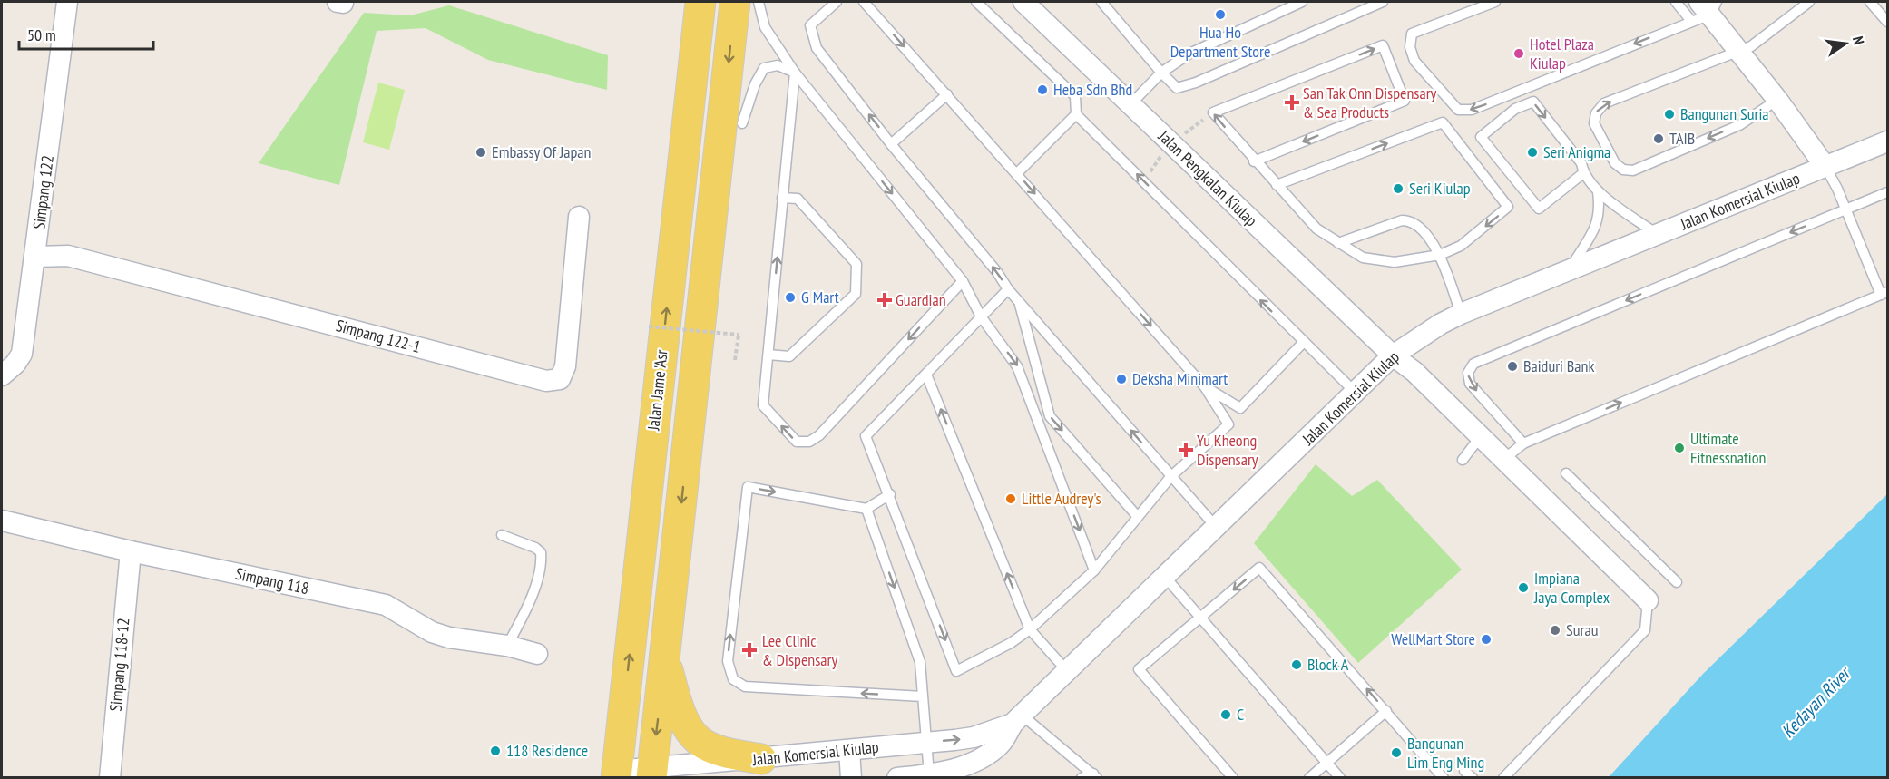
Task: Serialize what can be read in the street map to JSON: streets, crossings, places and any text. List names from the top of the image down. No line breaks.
{"streets":{"main road":["Jalan Jame 'Asr"],"street":["Jalan Pengkalan Kiulap","Simpang 122","Jalan Komersial Kiulap","Simpang 122-1","Simpang 118","Simpang 118-12"]},"crossings":[["Jalan Pengkalan Kiulap","Jalan Komersial Kiulap"],["Simpang 122","Simpang 122-1"],["Jalan Komersial Kiulap","Jalan Jame 'Asr"],["Simpang 118","Simpang 118-12"]],"water":["Kedayan River"],"places":{"other":["Hua Ho Department Store","Hotel Plaza Kiulap","Heba Sdn Bhd","Bangunan Suria","TAIB","Embassy Of Japan","Seri Anigma","Seri Kiulap","G Mart","Baiduri Bank","Deksha Minimart","Ultimate Fitnessnation","Little Audrey's","Impiana Jaya Complex","Surau","WellMart Store","Block A","C","118 Residence","Bangunan Lim Eng Ming"],"health":["San Tak Onn Dispensary & Sea Products","Guardian","Yu Kheong Dispensary","Lee Clinic & Dispensary"]},"scale_bar":"50 m","north":"right"}
